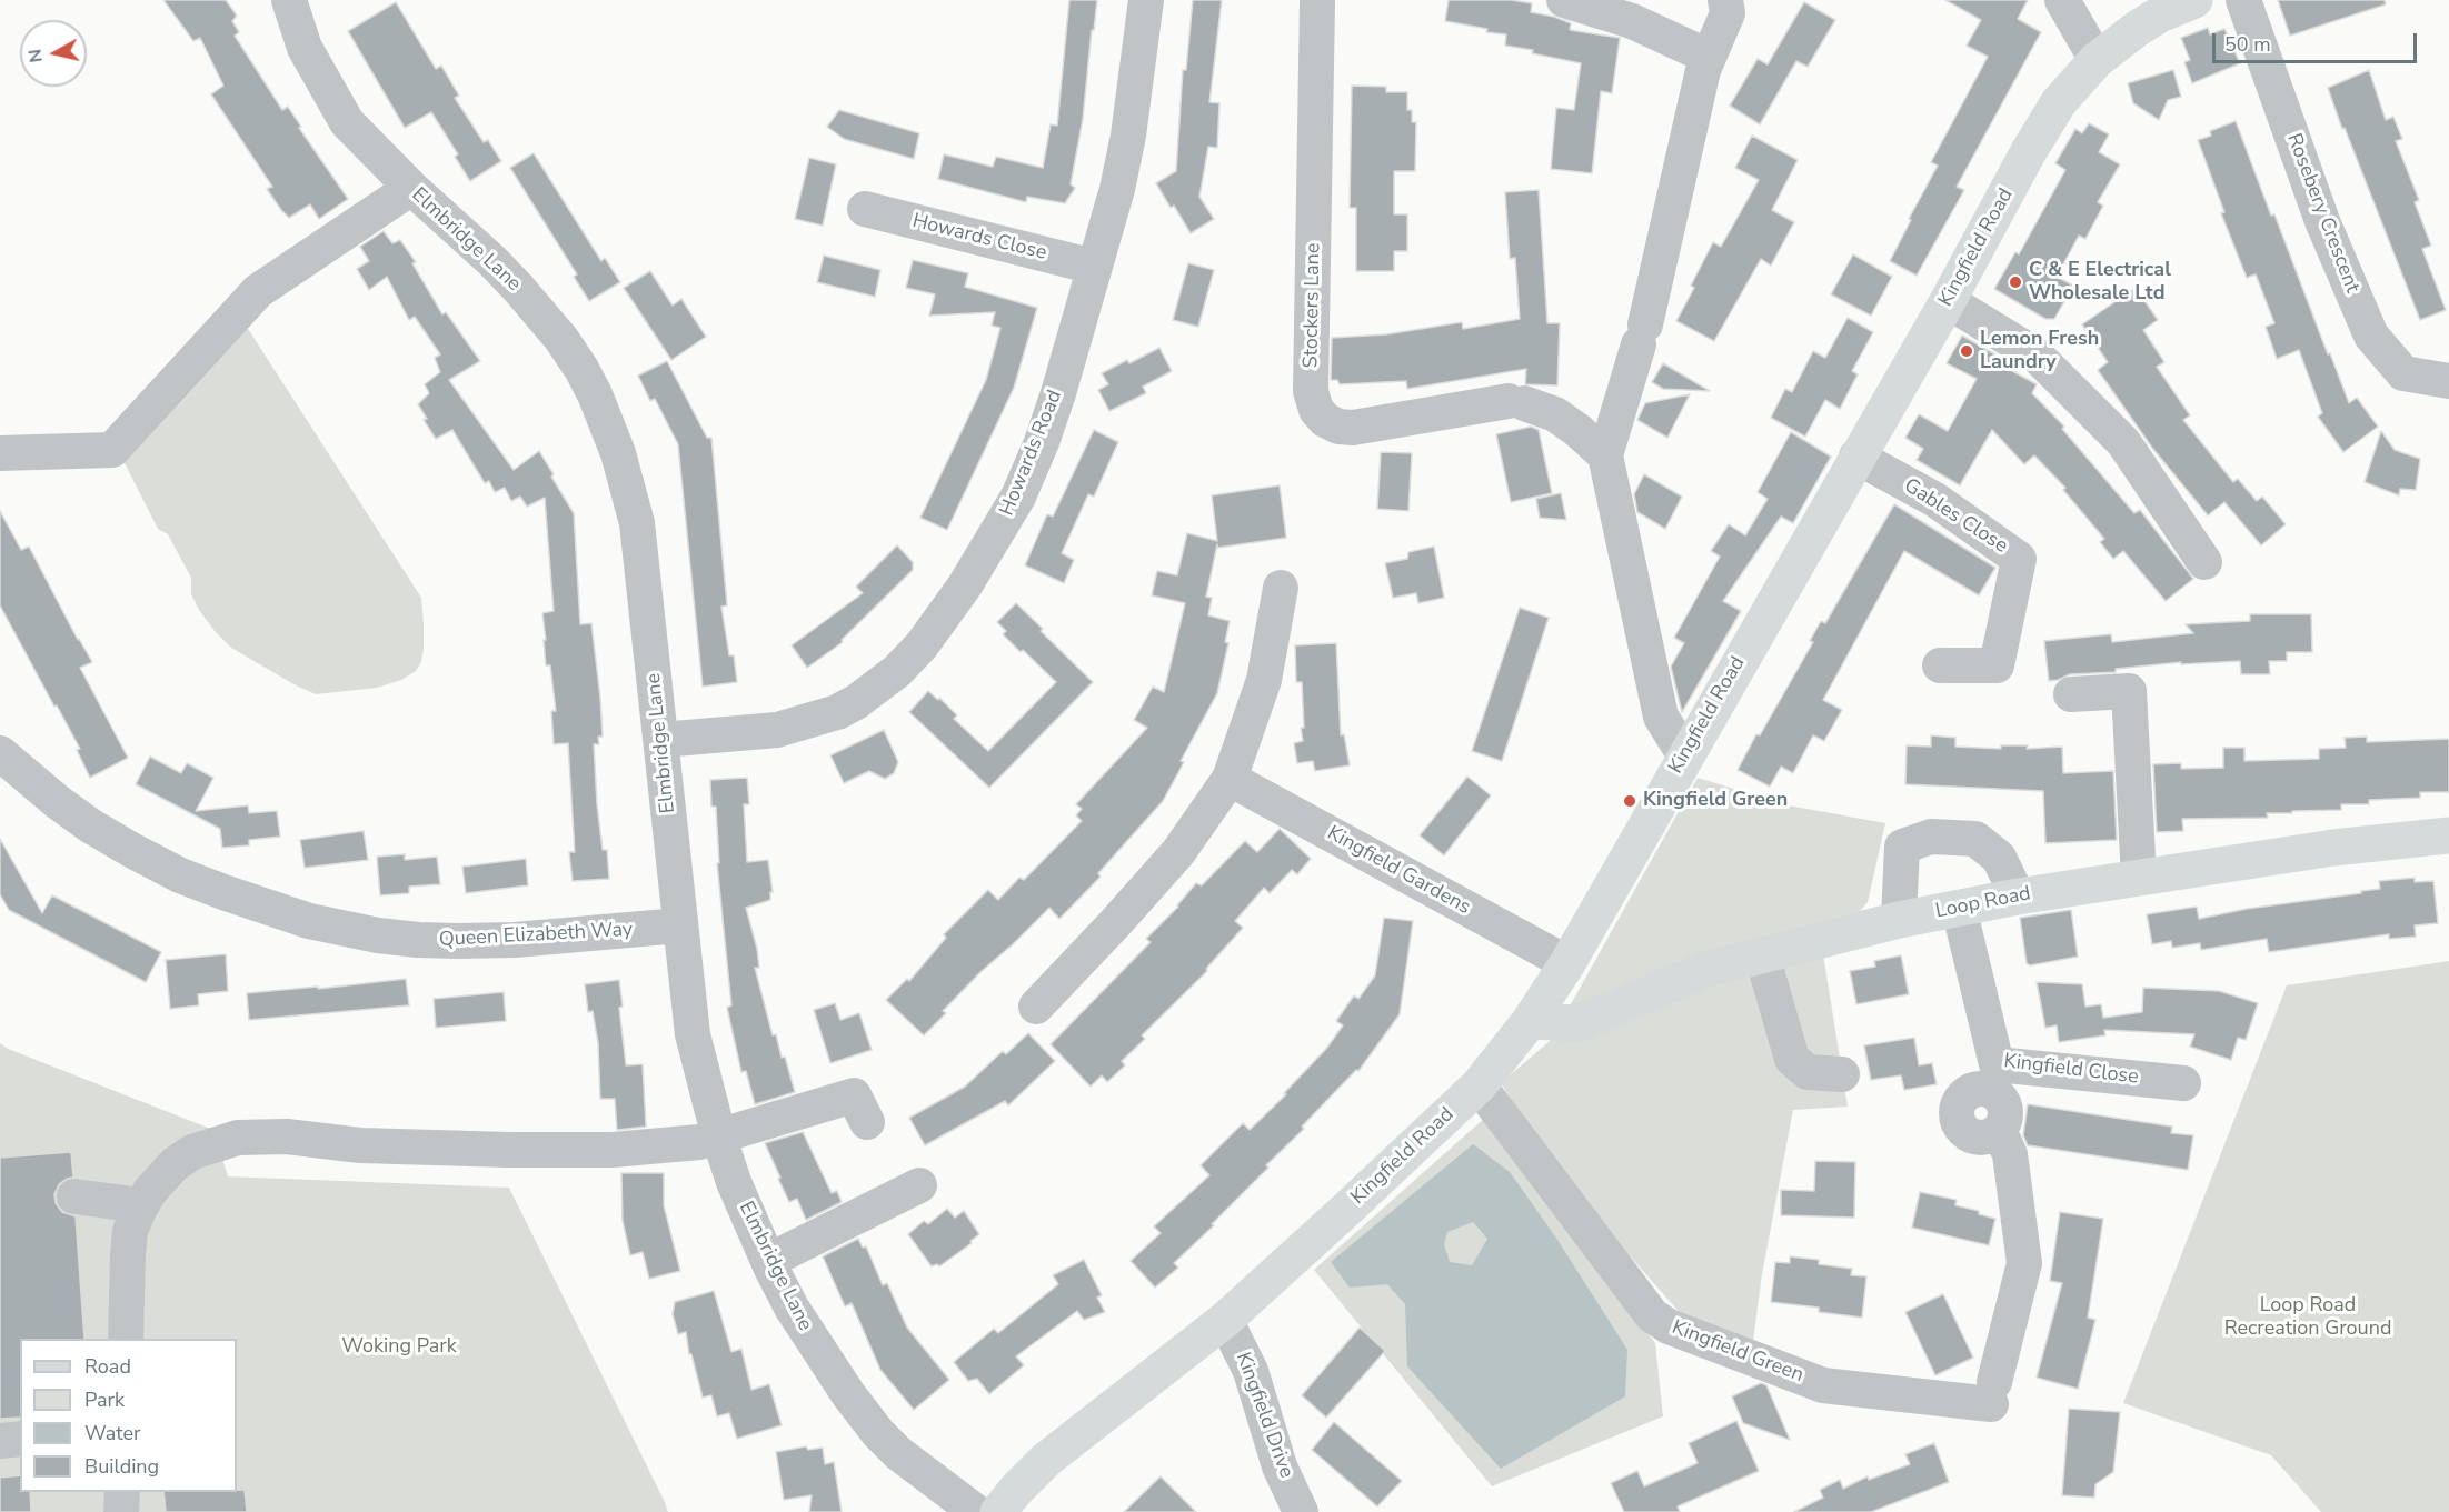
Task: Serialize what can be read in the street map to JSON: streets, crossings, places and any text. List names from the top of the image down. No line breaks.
{"streets":{"main road":["Kingfield Road","Loop Road"],"street":["Rosebery Crescent","Howards Close","Elmbridge Lane","Stockers Lane","Howards Road","Gables Close","Kingfield Gardens","Queen Elizabeth Way","Kingfield Close","Kingfield Green","Kingfield Drive"]},"crossings":[["Howards Close","Howards Road"],["Elmbridge Lane","Howards Road"],["Elmbridge Lane","Queen Elizabeth Way"],["Kingfield Road","Gables Close"],["Kingfield Road","Kingfield Gardens"],["Kingfield Road","Loop Road"],["Kingfield Road","Kingfield Green"],["Kingfield Road","Kingfield Drive"],["Loop Road","Kingfield Close"],["Kingfield Close","Kingfield Green"]],"parks":["Loop Road Recreation Ground","Woking Park"],"places":["C & E Electrical Wholesale Ltd","Lemon Fresh Laundry","Kingfield Green"],"legend":["Road","Park","Water","Building"],"scale_bar":"50 m","north":"left"}
